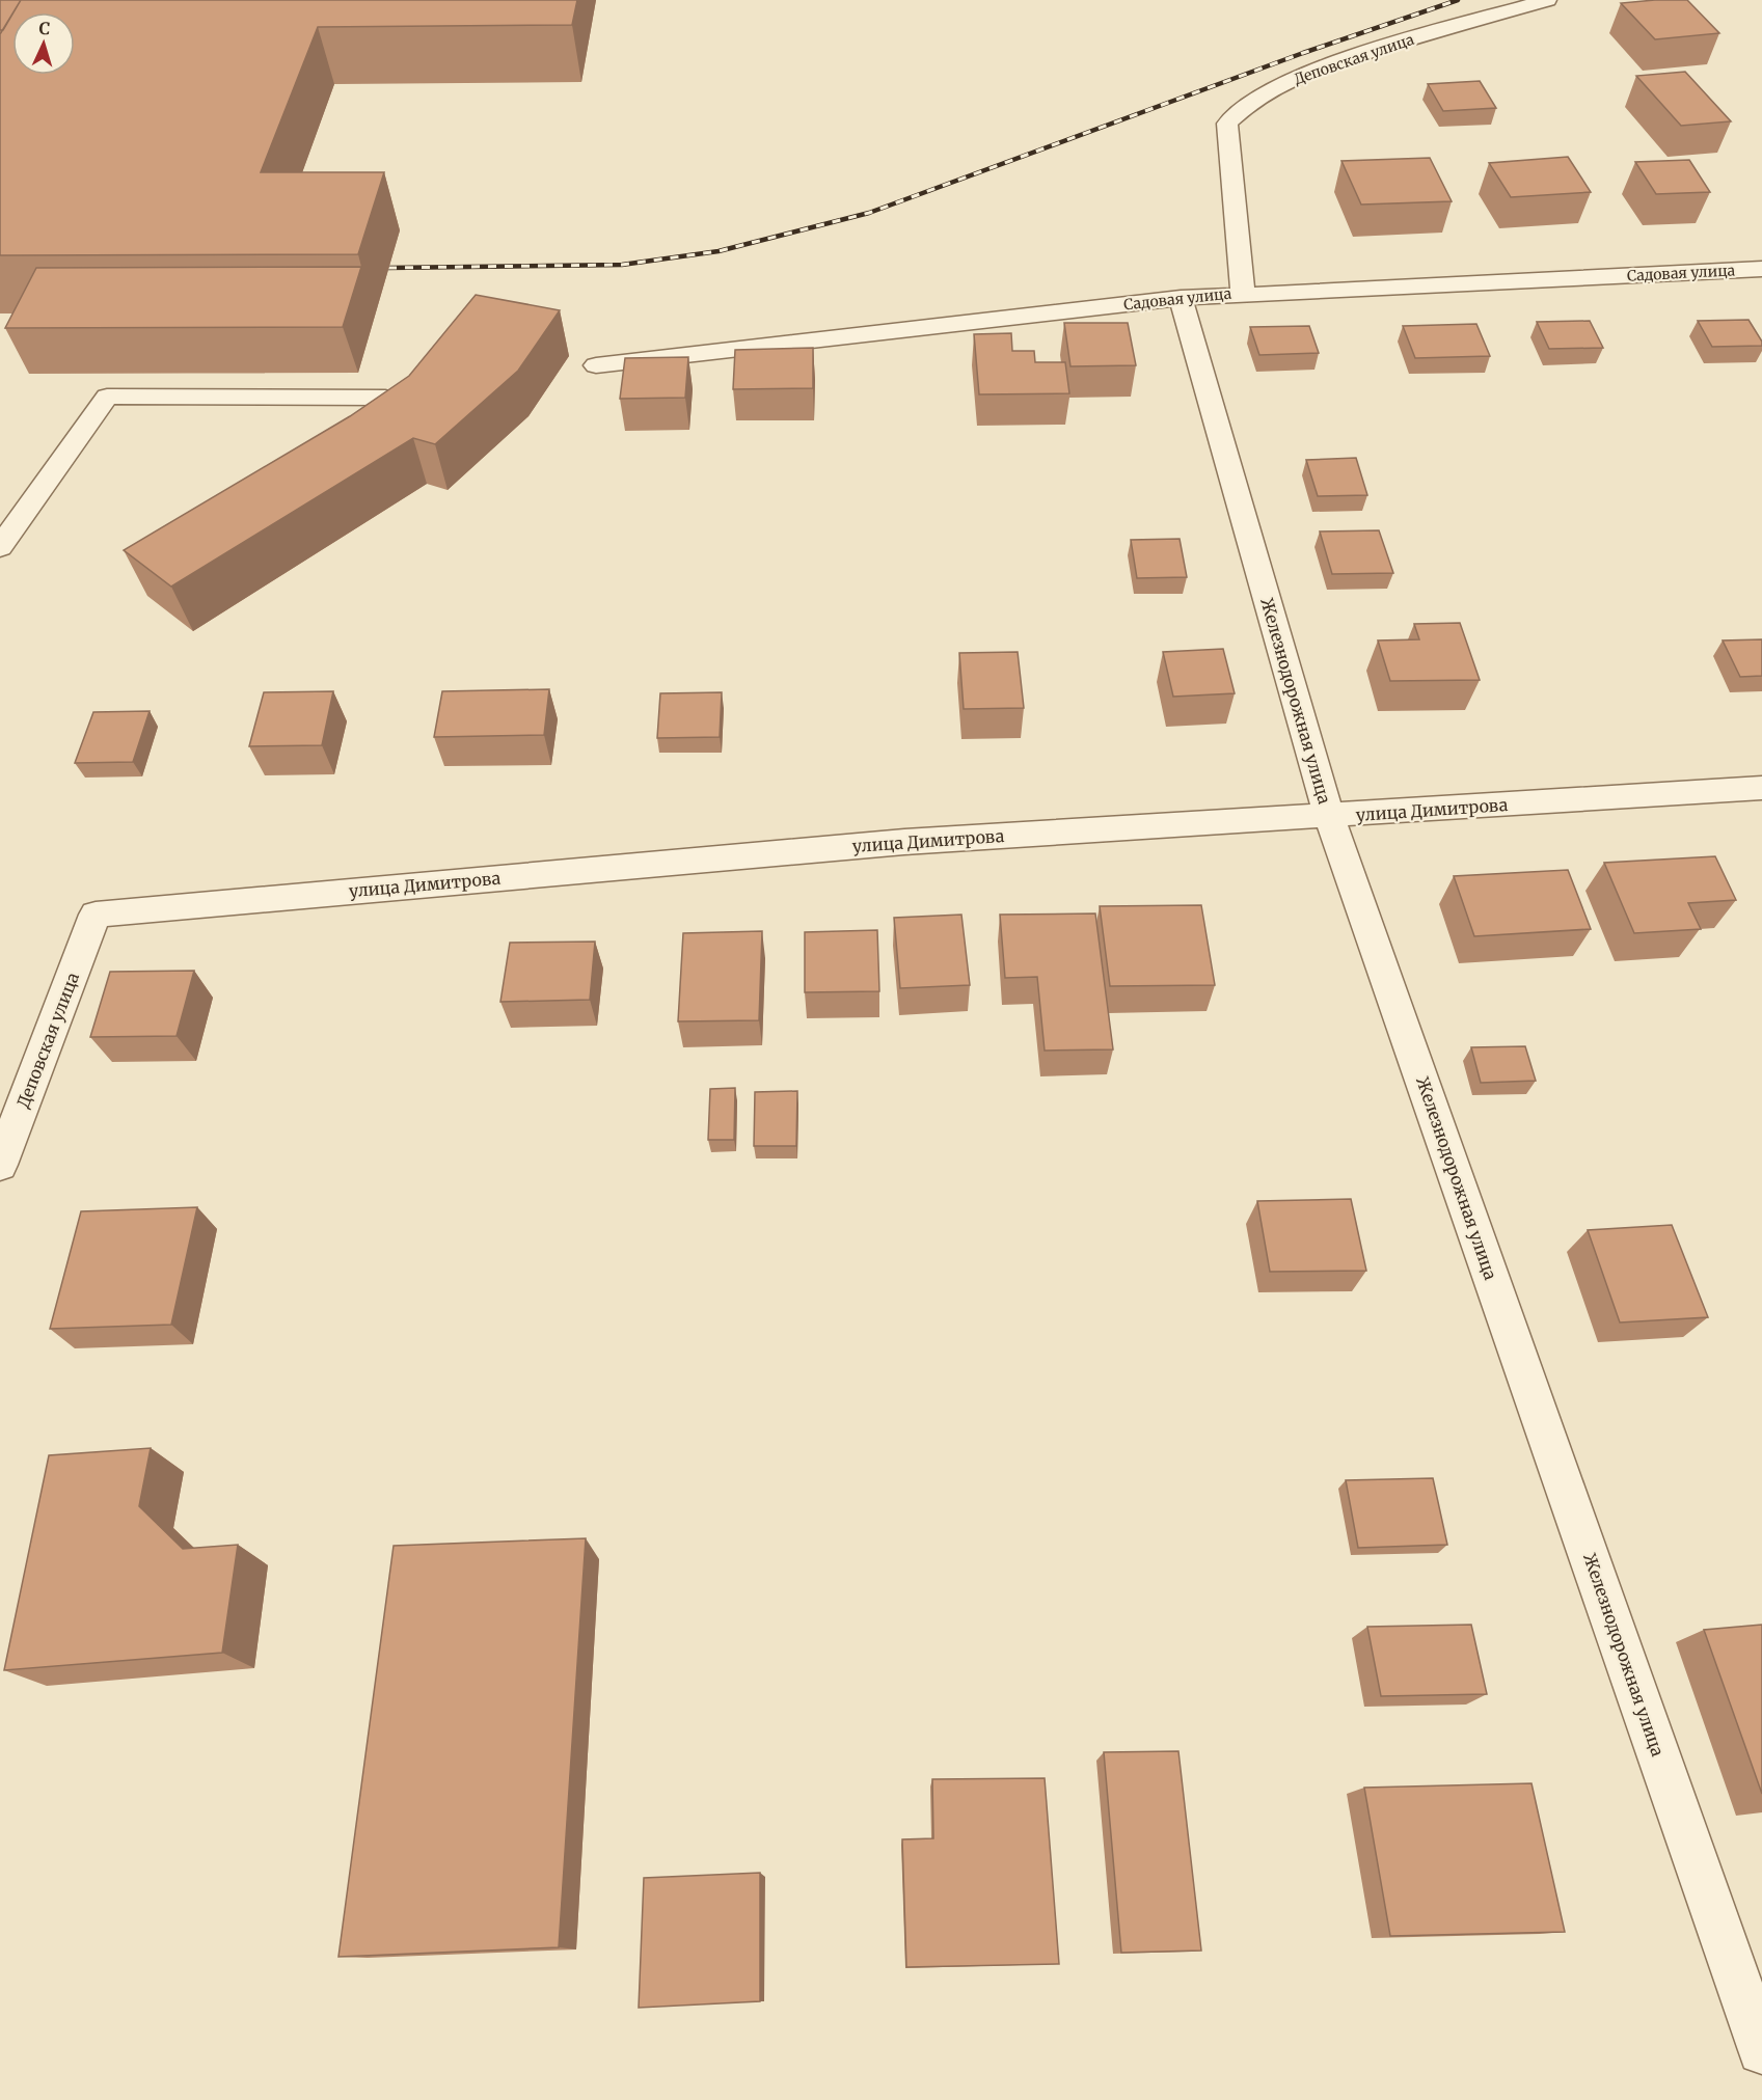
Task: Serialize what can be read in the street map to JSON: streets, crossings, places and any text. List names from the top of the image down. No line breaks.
{"streets":{"street":["Деповская улица","Садовая улица","Железнодорожная улица","улица Димитрова"]},"crossings":[["Деповская улица","Садовая улица"],["Деповская улица","улица Димитрова"],["Садовая улица","Железнодорожная улица"],["Железнодорожная улица","улица Димитрова"]],"north":"top"}
